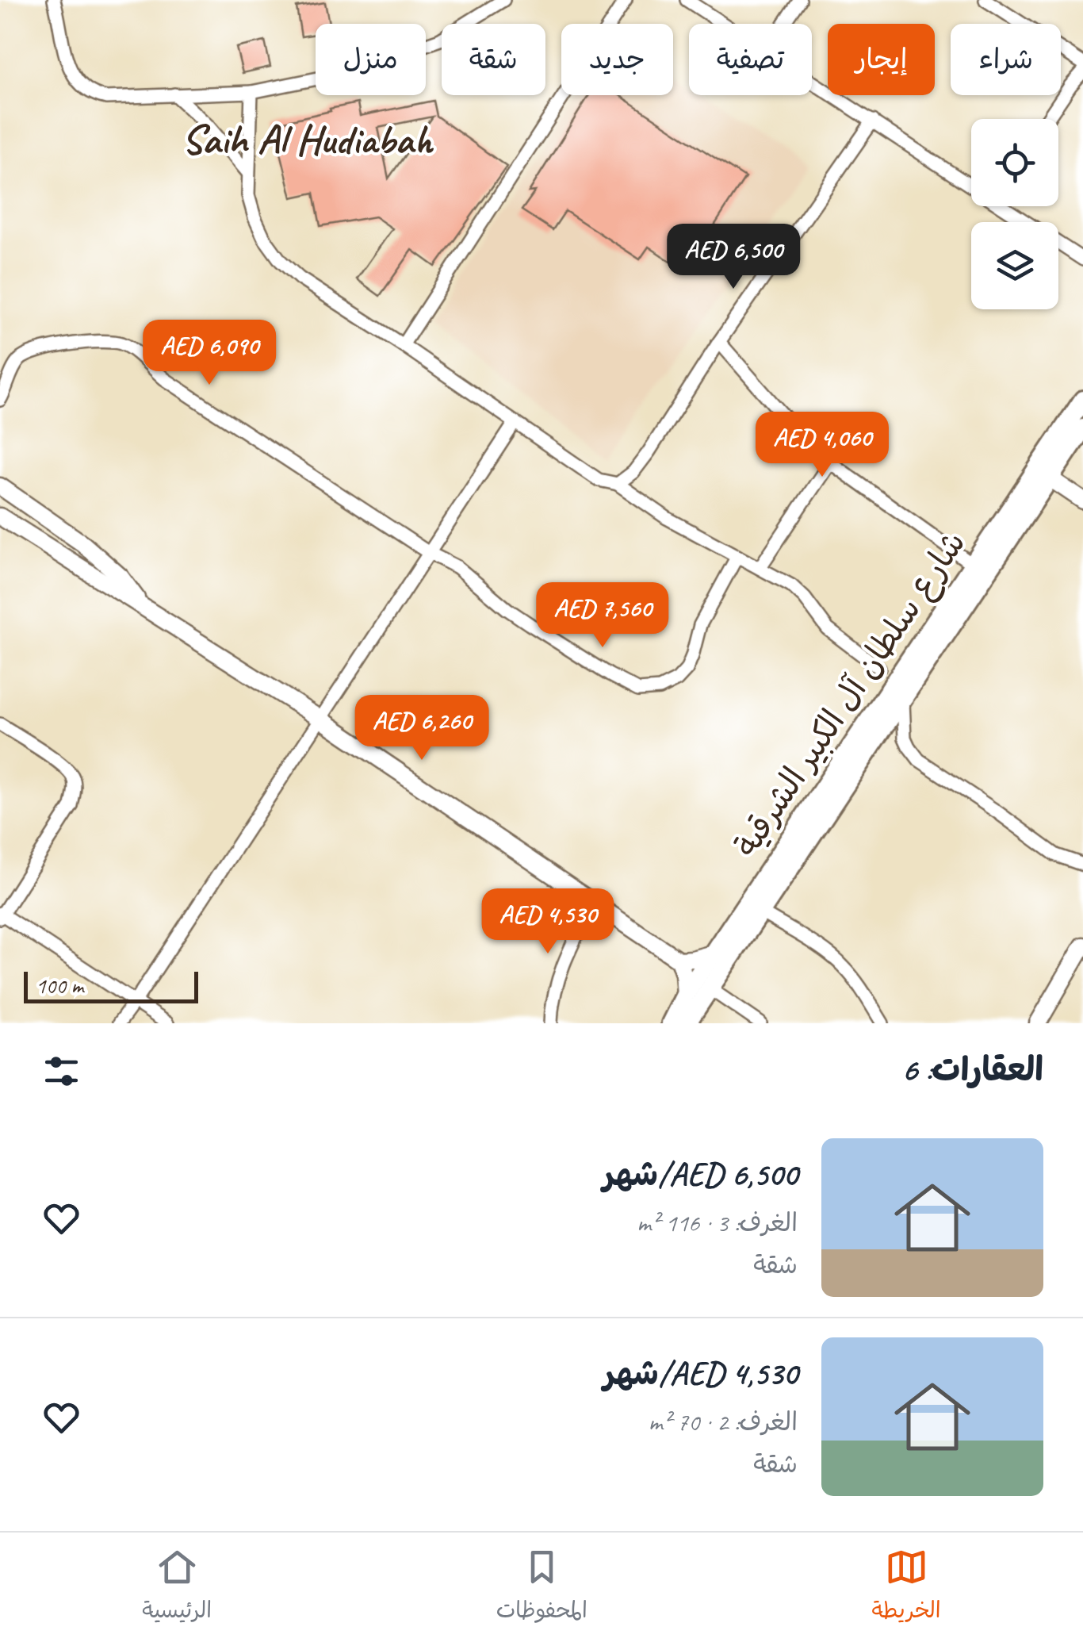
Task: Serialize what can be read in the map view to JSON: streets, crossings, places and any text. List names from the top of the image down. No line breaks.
{"streets":{"main road":["شارع سلطان آل الكبير الشرقية"]},"districts":["Saih Al Hudiabah"],"scale_bar":"100 m","page":{"chip":["شراء","إيجار","تصفية","جديد","شقة","منزل"],"price":["AED 6,500","AED 6,090","AED 4,060","AED 7,560","AED 6,260","AED 4,530"],"scale":"100 m","heading":"العقارات: 6","list":[{"name":"AED 6,500/شهر","note":"الغرف: 3 · 116 m² · شقة"},{"name":"AED 4,530/شهر","note":"الغرف: 2 · 70 m² · شقة"}],"tabs":["الخريطة","المحفوظات","الرئيسية"]}}
